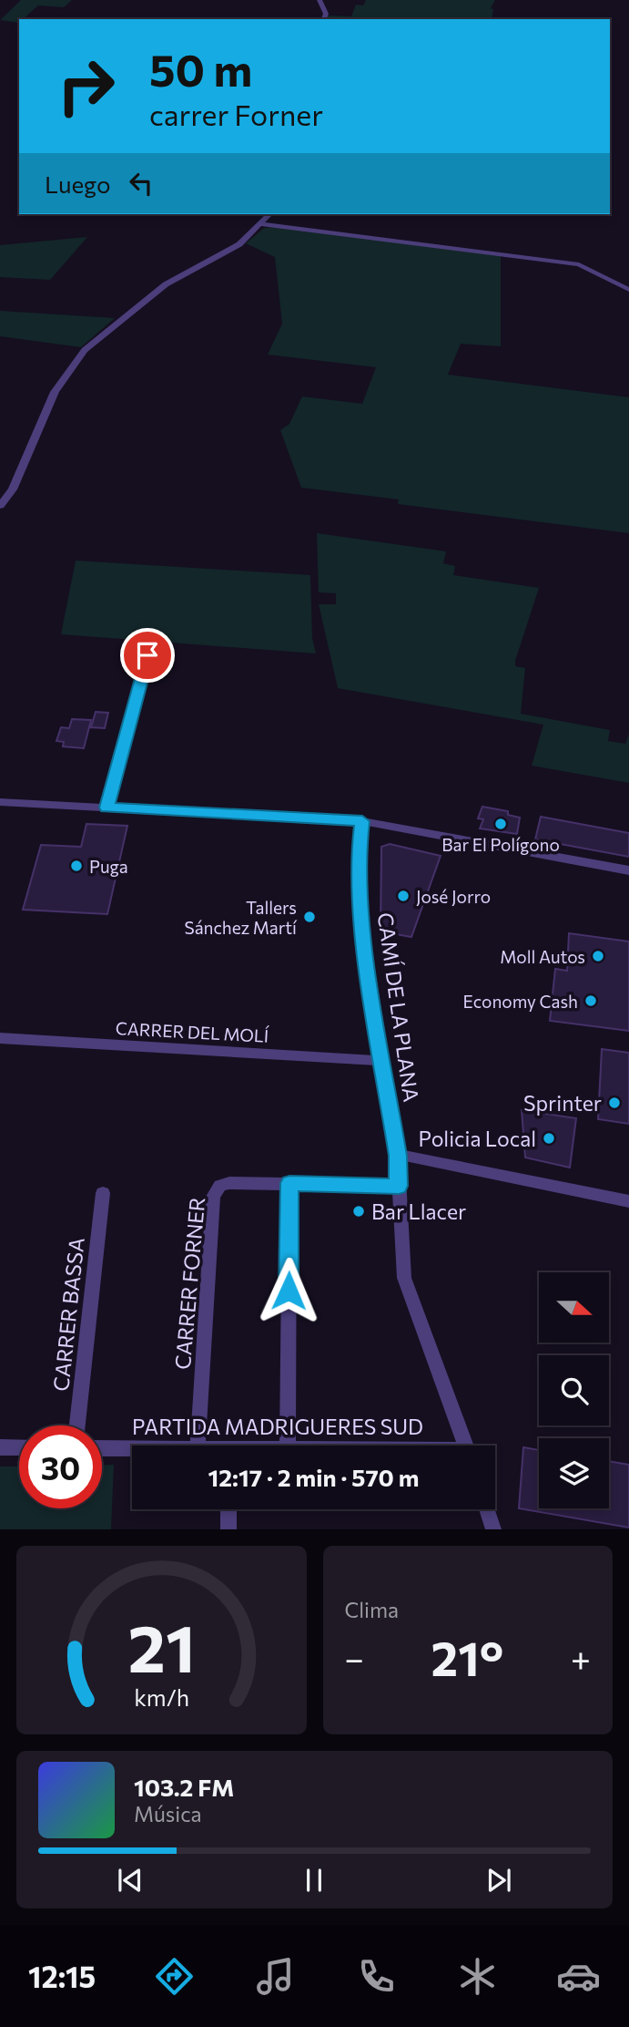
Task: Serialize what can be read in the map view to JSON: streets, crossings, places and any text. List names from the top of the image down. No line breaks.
{"streets":{"street":["CAMÍ DE LA PLANA","CARRER DEL MOLÍ","CARRER FORNER","CARRER BASSA","PARTIDA MADRIGUERES SUD"]},"crossings":[["CAMÍ DE LA PLANA","CARRER DEL MOLÍ"],["CAMÍ DE LA PLANA","CARRER FORNER"]],"places":["Bar El Polígono","Puga","José Jorro","Tallers Sánchez Martí","Moll Autos","Economy Cash","Sprinter","Policia Local","Bar Llacer"],"north":"right","page":{"turn":["50 m","carrer Forner"],"then":"Luego","limit":"30","trip":"12:17 · 2 min · 570 m","tile":"Clima","heat":["−","21°","+"],"song":["103.2 FM","Música"],"tabs":"12:15","gauge":["21","km/h"]}}
